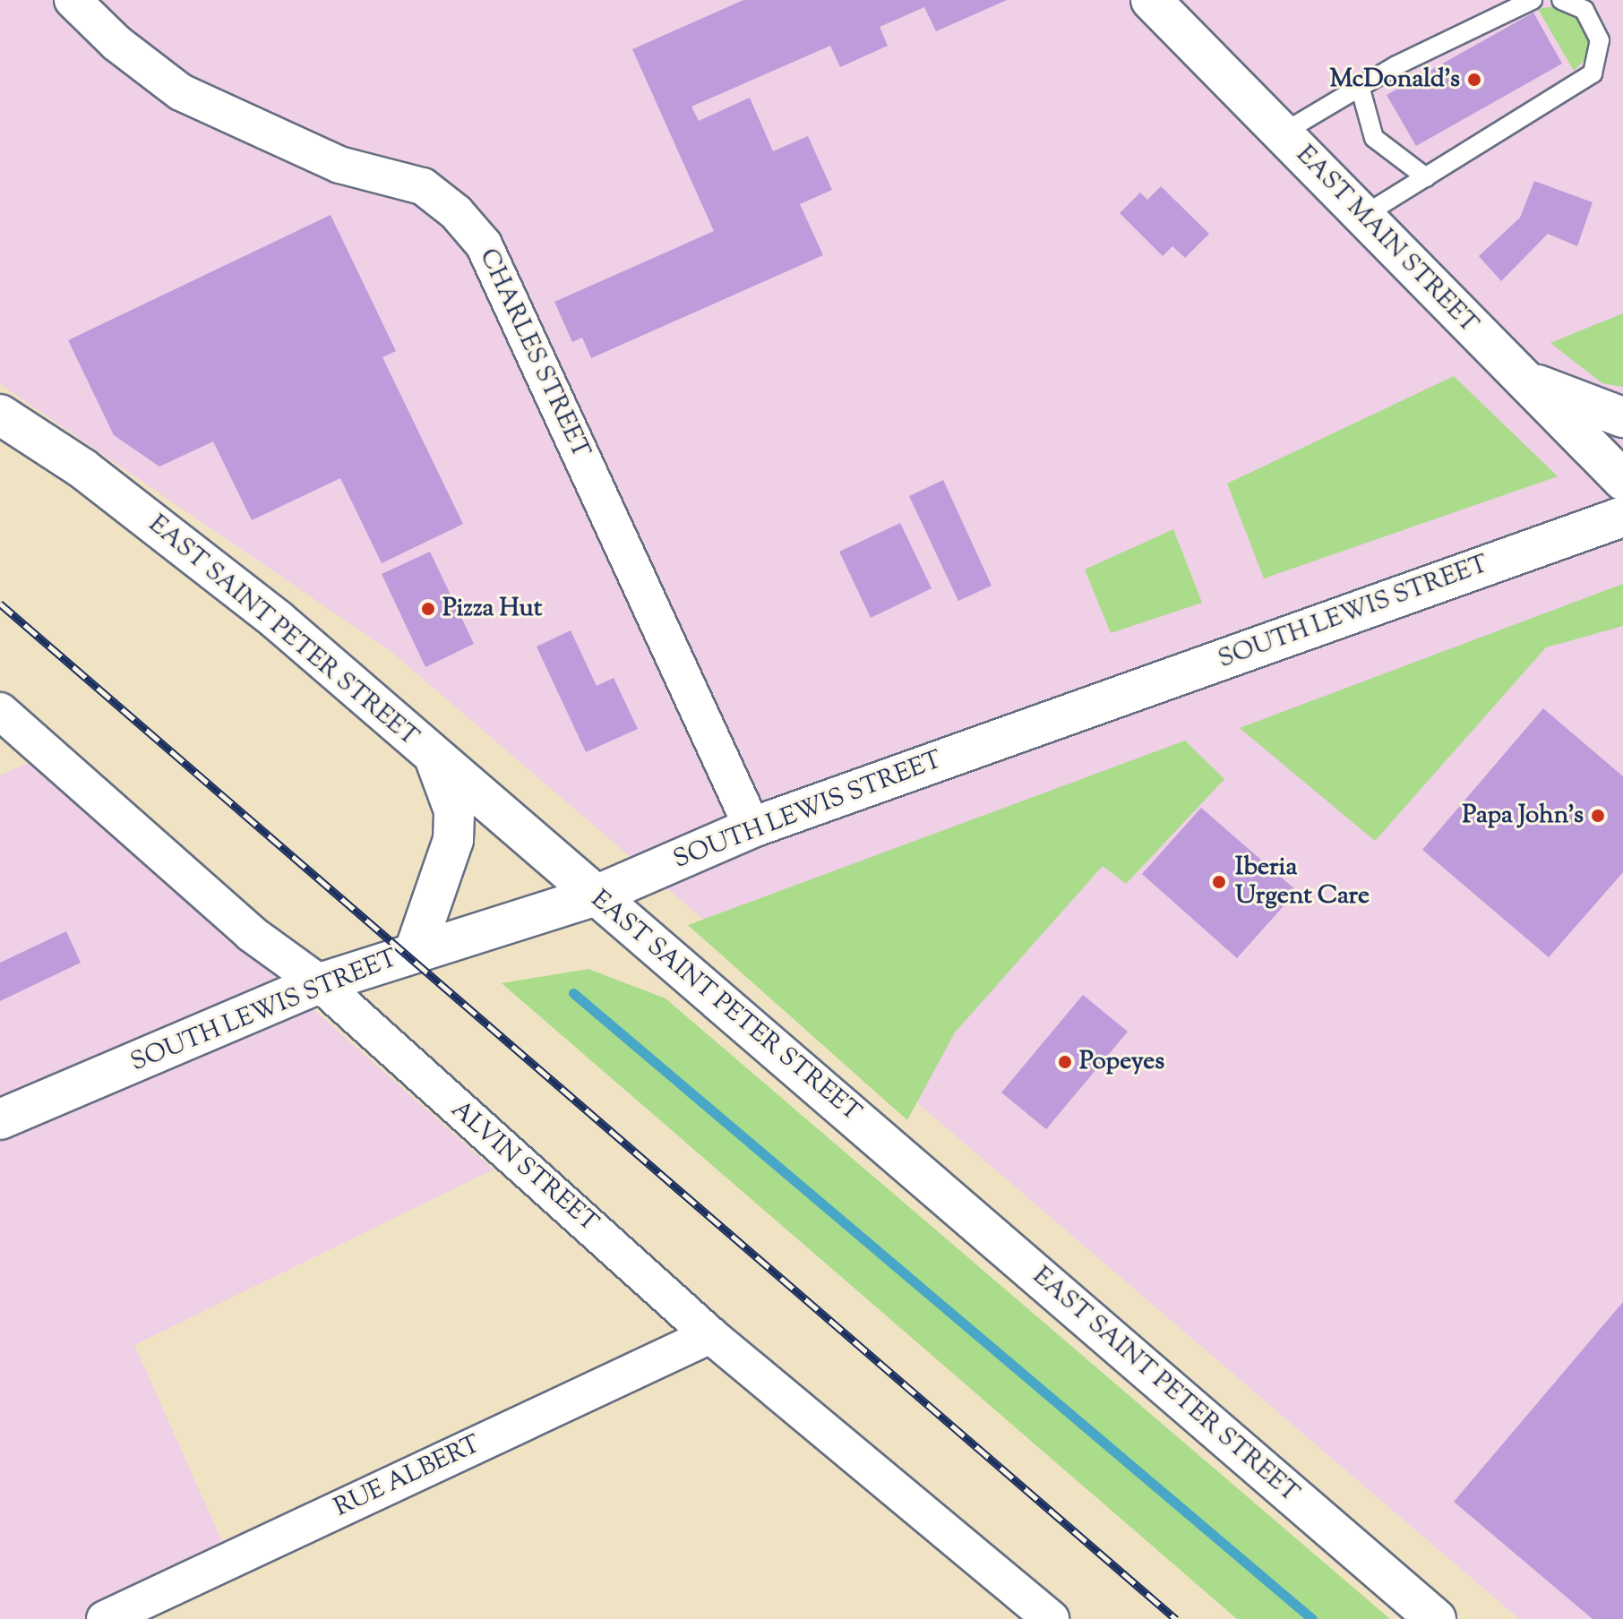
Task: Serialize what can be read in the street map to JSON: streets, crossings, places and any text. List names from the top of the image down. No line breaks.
{"streets":{"main road":["EAST MAIN STREET","SOUTH LEWIS STREET","EAST SAINT PETER STREET"],"street":["CHARLES STREET","ALVIN STREET","RUE ALBERT"]},"crossings":[["CHARLES STREET","SOUTH LEWIS STREET"],["SOUTH LEWIS STREET","EAST SAINT PETER STREET"],["SOUTH LEWIS STREET","ALVIN STREET"],["ALVIN STREET","RUE ALBERT"]],"places":["McDonald's","Pizza Hut","Papa John's","Iberia Urgent Care","Popeyes"]}
